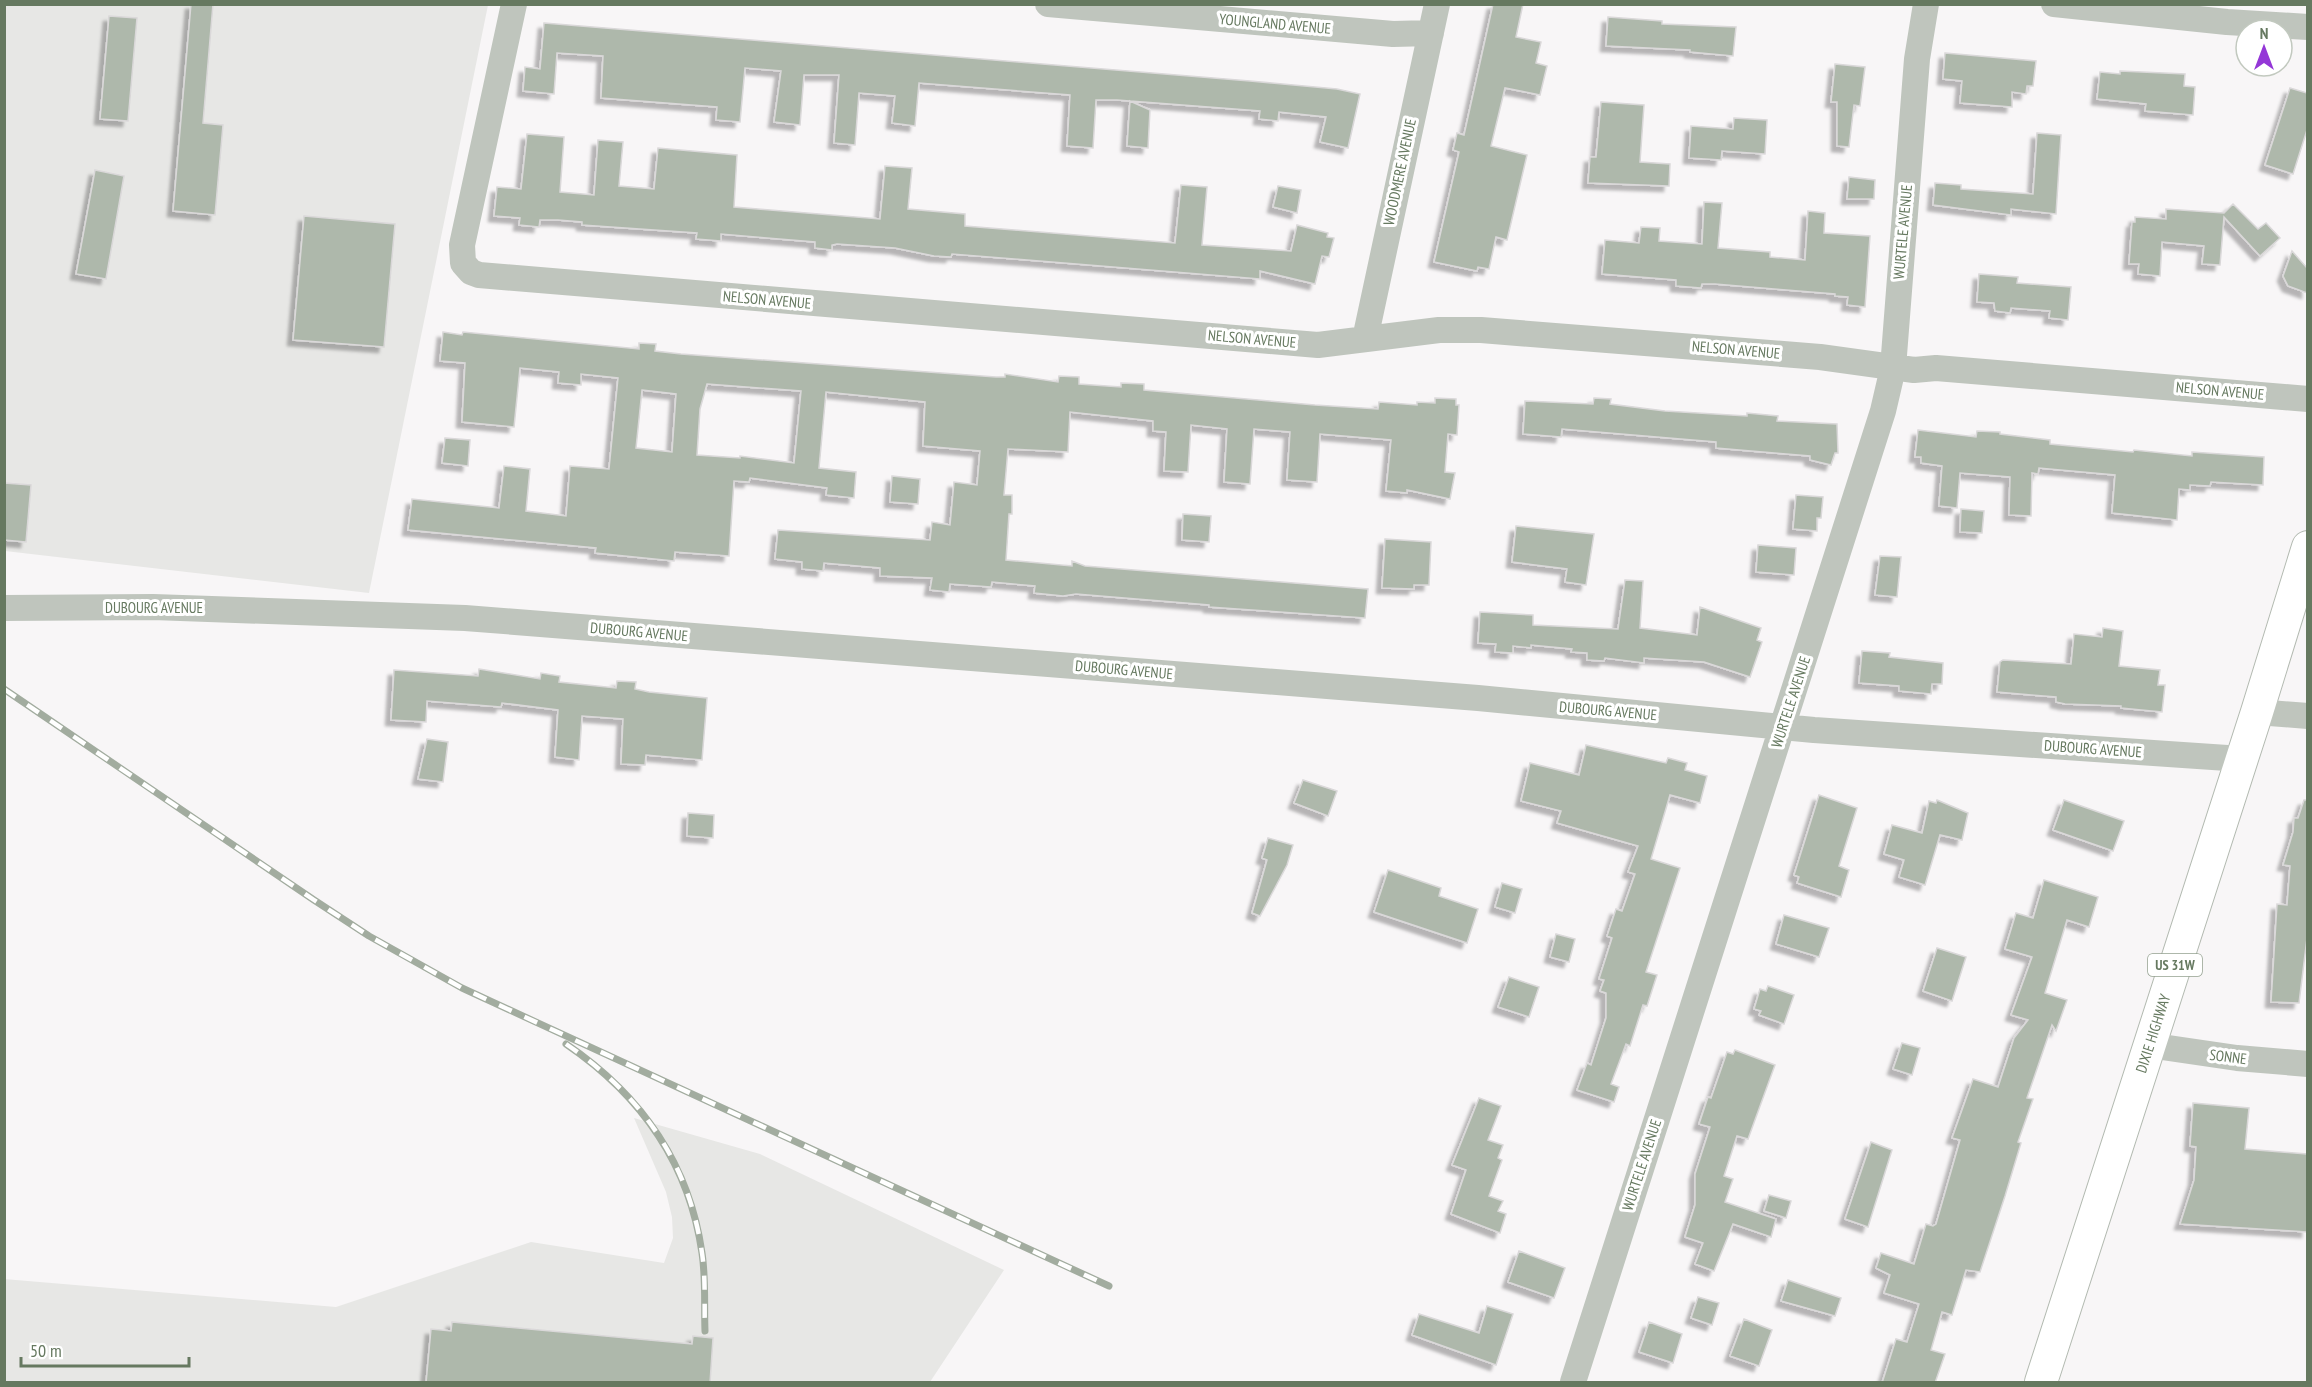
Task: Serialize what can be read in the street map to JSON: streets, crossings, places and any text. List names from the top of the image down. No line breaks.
{"streets":{"main road":["US 31W","DIXIE HIGHWAY"],"street":["YOUNGLAND AVENUE","WOODMERE AVENUE","WURTELE AVENUE","NELSON AVENUE","DUBOURG AVENUE","SONNE"]},"crossings":[["YOUNGLAND AVENUE","WOODMERE AVENUE"],["WOODMERE AVENUE","NELSON AVENUE"],["WURTELE AVENUE","NELSON AVENUE"],["WURTELE AVENUE","DUBOURG AVENUE"],["DUBOURG AVENUE","DIXIE HIGHWAY"],["DIXIE HIGHWAY","SONNE"]],"scale_bar":"50 m","north":"top"}
